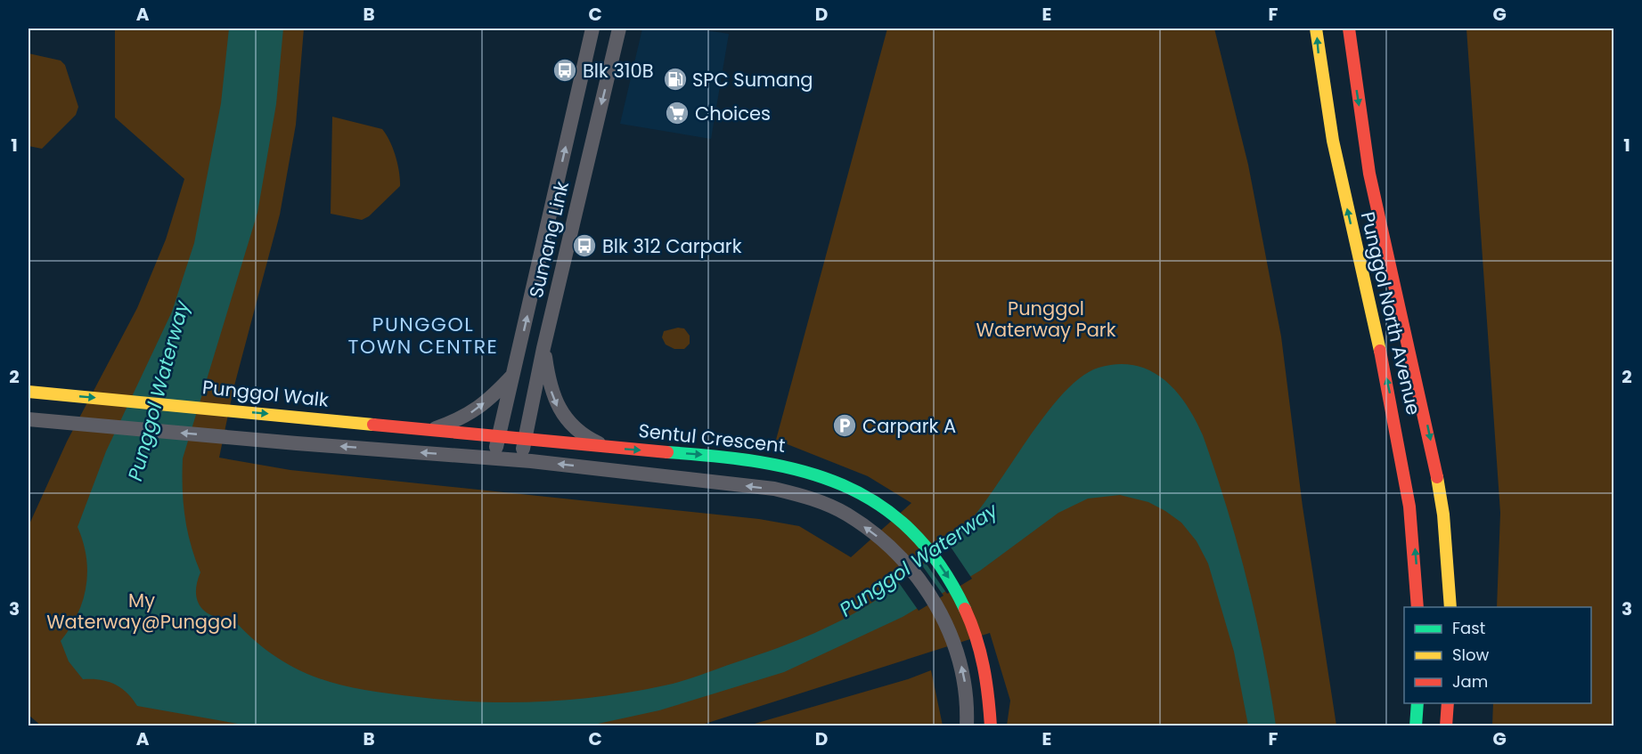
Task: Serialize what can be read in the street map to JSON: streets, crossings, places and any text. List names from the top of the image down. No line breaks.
{"streets":{"main road":["Punggol North Avenue","Punggol Walk","Sentul Crescent"],"street":["Sumang Link"]},"crossings":[["Sumang Link","Punggol Walk"],["Sumang Link","Sentul Crescent"],["Punggol Walk","Sentul Crescent"]],"one_way":["Punggol Walk","Sentul Crescent"],"districts":["PUNGGOL TOWN CENTRE"],"water":["Punggol Waterway"],"parks":["Punggol Waterway Park","My Waterway@Punggol"],"places":{"bus stop":["Blk 310B","Blk 312 Carpark"],"fuel station":["SPC Sumang"],"supermarket":["Choices"],"parking":["Carpark A"]},"legend":["Fast","Slow","Jam"],"grid":{"columns":["A","B","C","D","E","F","G"],"rows":["1","2","3"]}}
